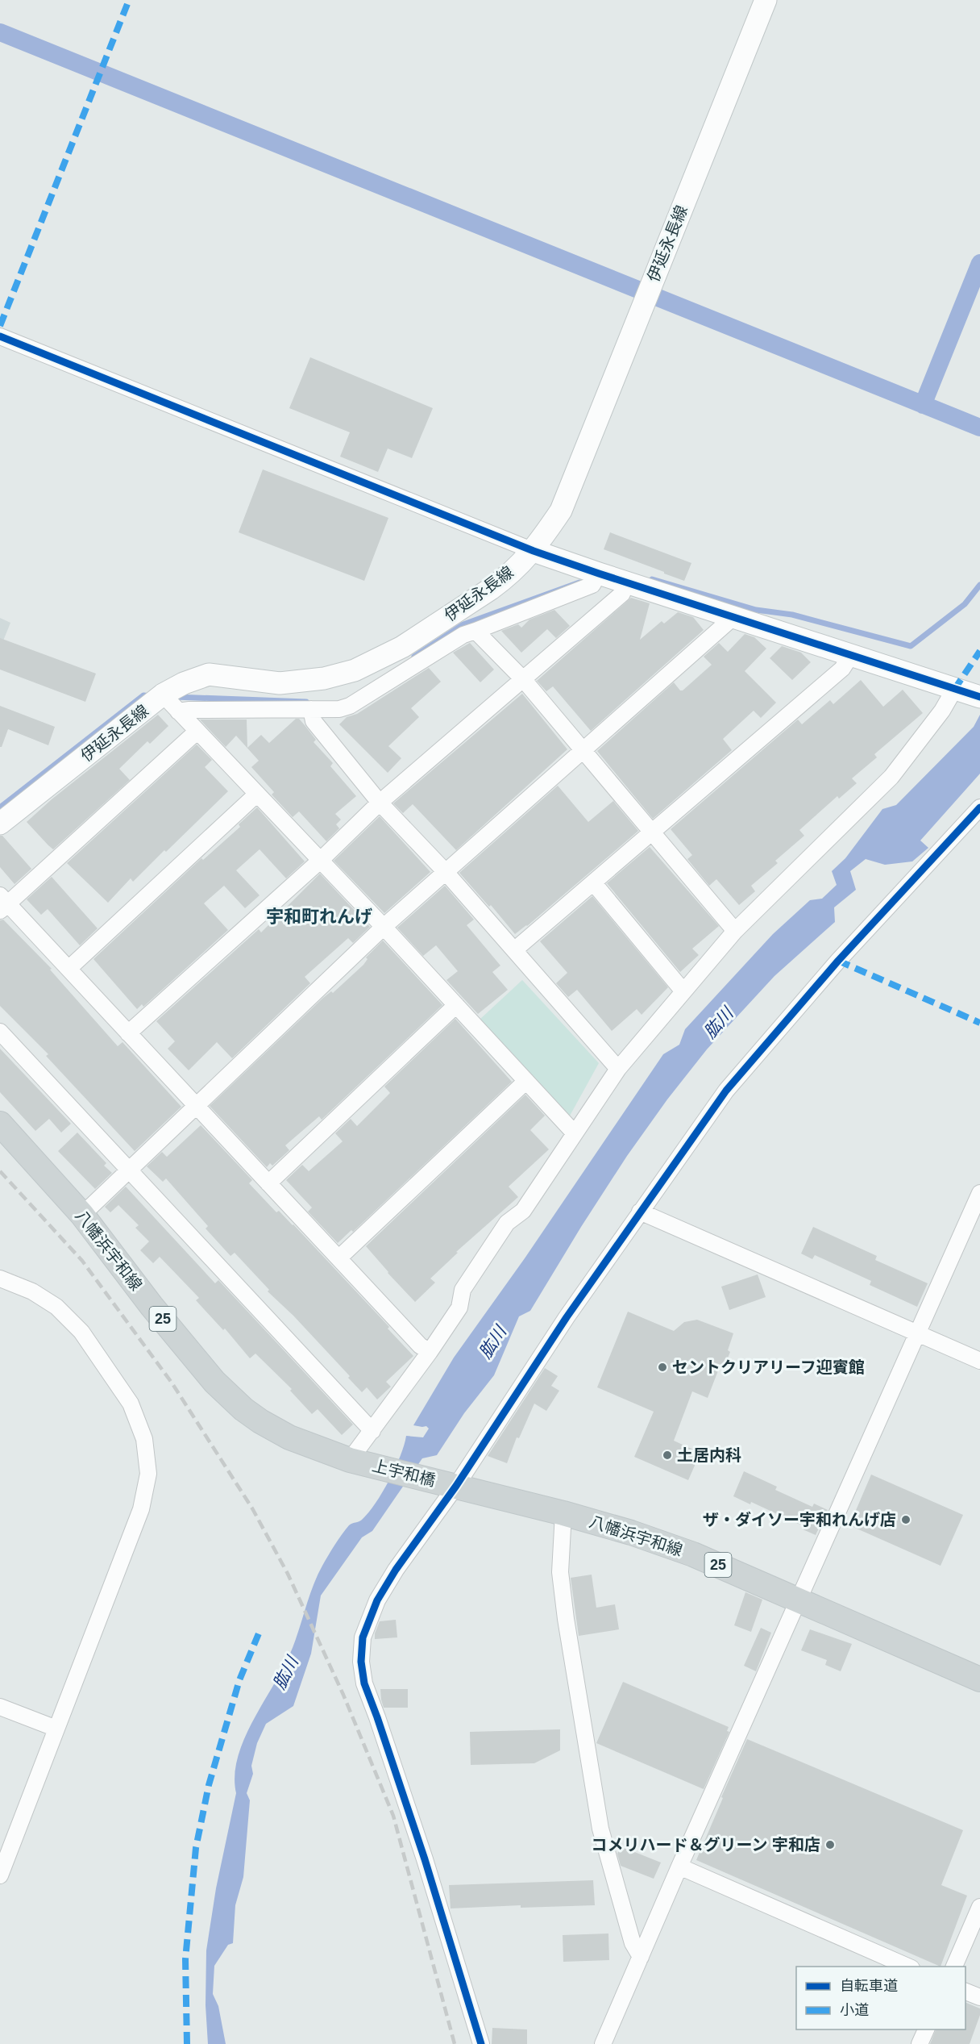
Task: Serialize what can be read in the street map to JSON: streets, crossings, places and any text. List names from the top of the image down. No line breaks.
{"streets":{"main road":["伊延永長線","八幡浜宇和線","25","上宇和橋"]},"crossings":[["八幡浜宇和線","上宇和橋"]],"districts":["宇和町れんげ"],"water":["肱川"],"places":["セントクリアリーフ迎賓館","土居内科","ザ・ダイソー宇和れんげ店","コメリハード＆グリーン 宇和店"],"legend":["自転車道","小道"]}
